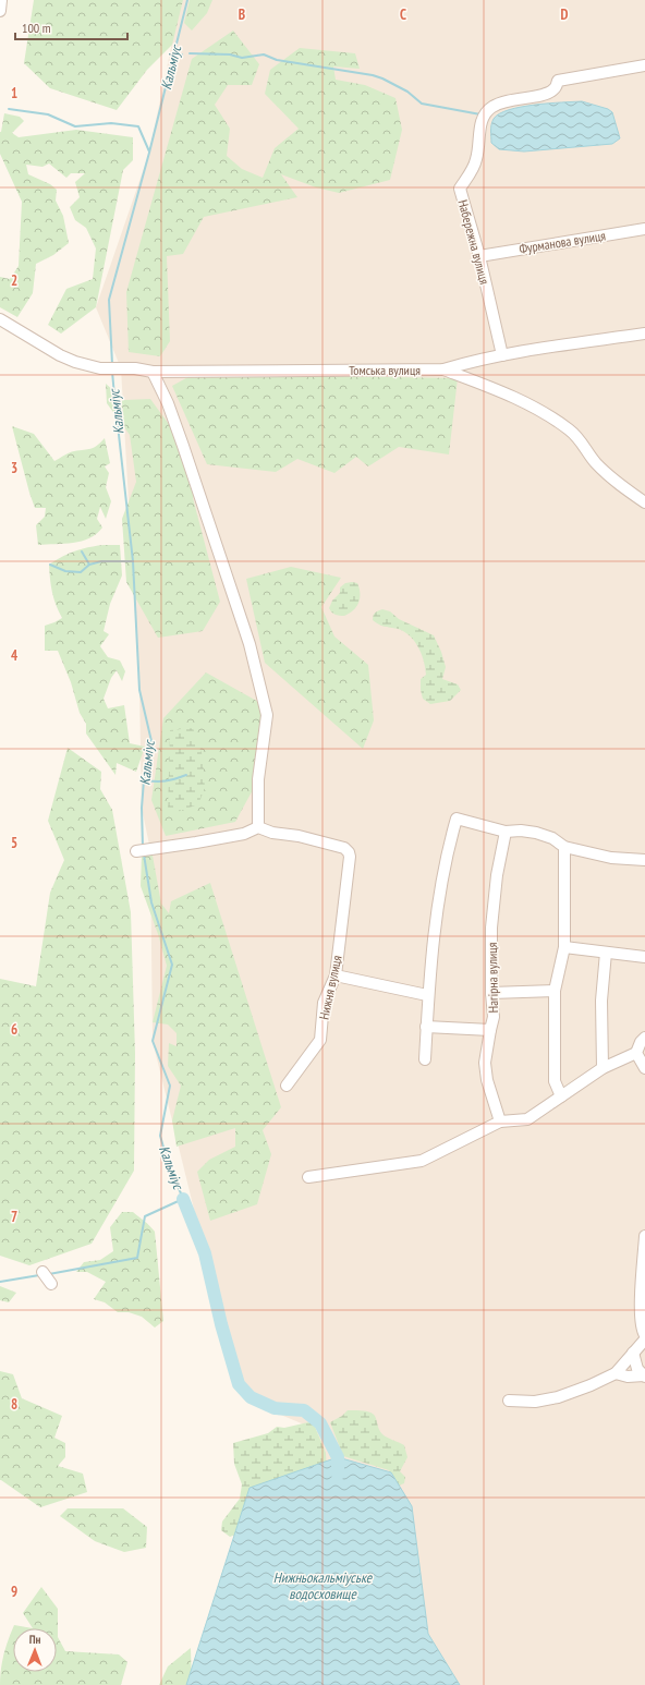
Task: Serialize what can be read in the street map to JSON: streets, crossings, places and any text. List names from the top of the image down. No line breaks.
{"streets":{"street":["Набережна вулиця","Фурманова вулиця","Томська вулиця","Нагірна вулиця","Нижня вулиця"]},"crossings":[["Набережна вулиця","Фурманова вулиця"],["Набережна вулиця","Томська вулиця"]],"water":["Кальміус","Нижньокальміуське водосховище"],"scale_bar":"100 m","north":"top","grid":{"columns":["B","C","D"],"rows":["1","2","3","4","5","6","7","8","9"]}}
